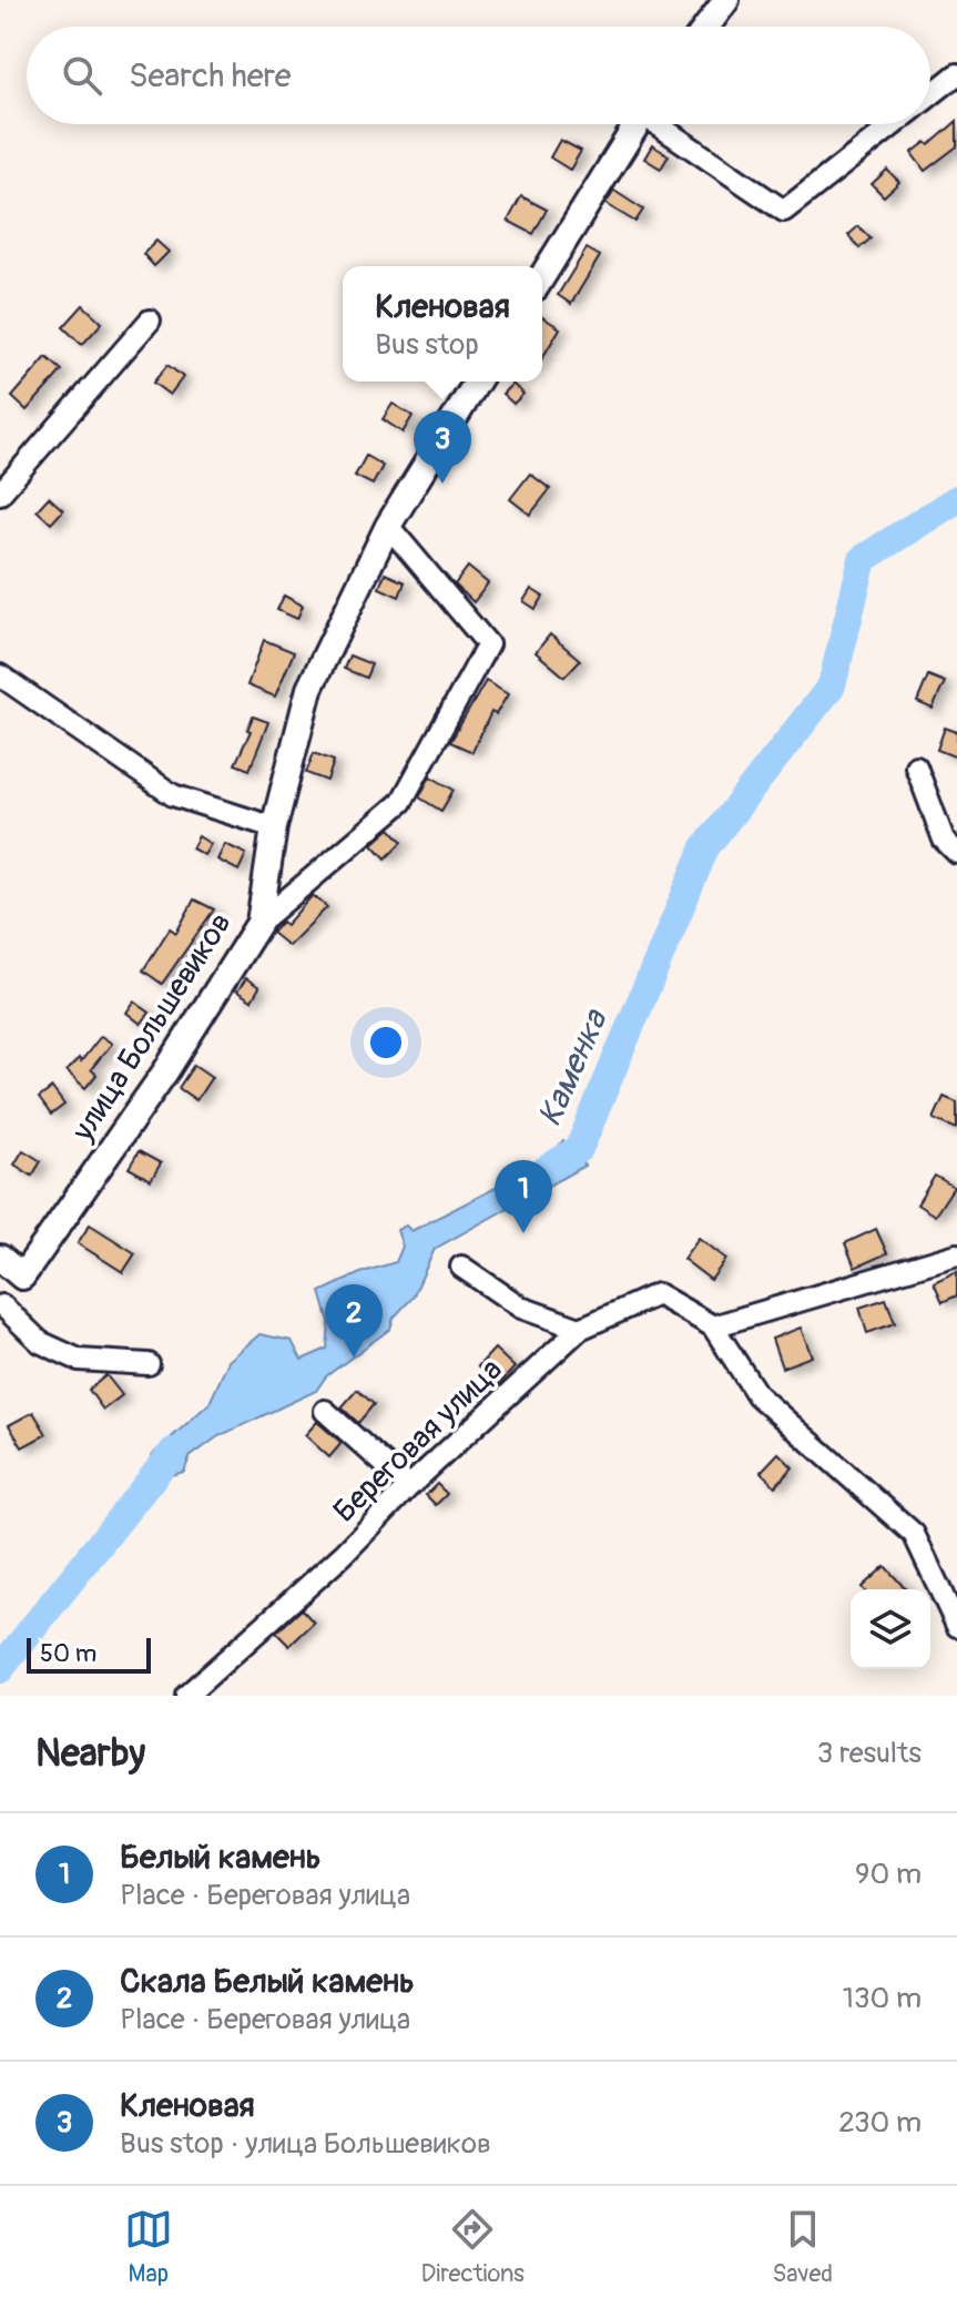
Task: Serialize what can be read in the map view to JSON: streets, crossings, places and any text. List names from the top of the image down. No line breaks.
{"streets":{"street":["улица Большевиков","Береговая улица"]},"water":["Каменка"],"scale_bar":"50 m","page":{"search":"Search here","popup":["Кленовая","Bus stop"],"pins":["3","1","2"],"scale":"50 m","heading":["Nearby","3 results"],"list":[{"mark":"1","name":"Белый камень","note":"Place · Береговая улица","value":"90 m"},{"mark":"2","name":"Скала Белый камень","note":"Place · Береговая улица","value":"130 m"},{"mark":"3","name":"Кленовая","note":"Bus stop · улица Большевиков","value":"230 m"}],"nav":["Map","Directions","Saved"]}}
